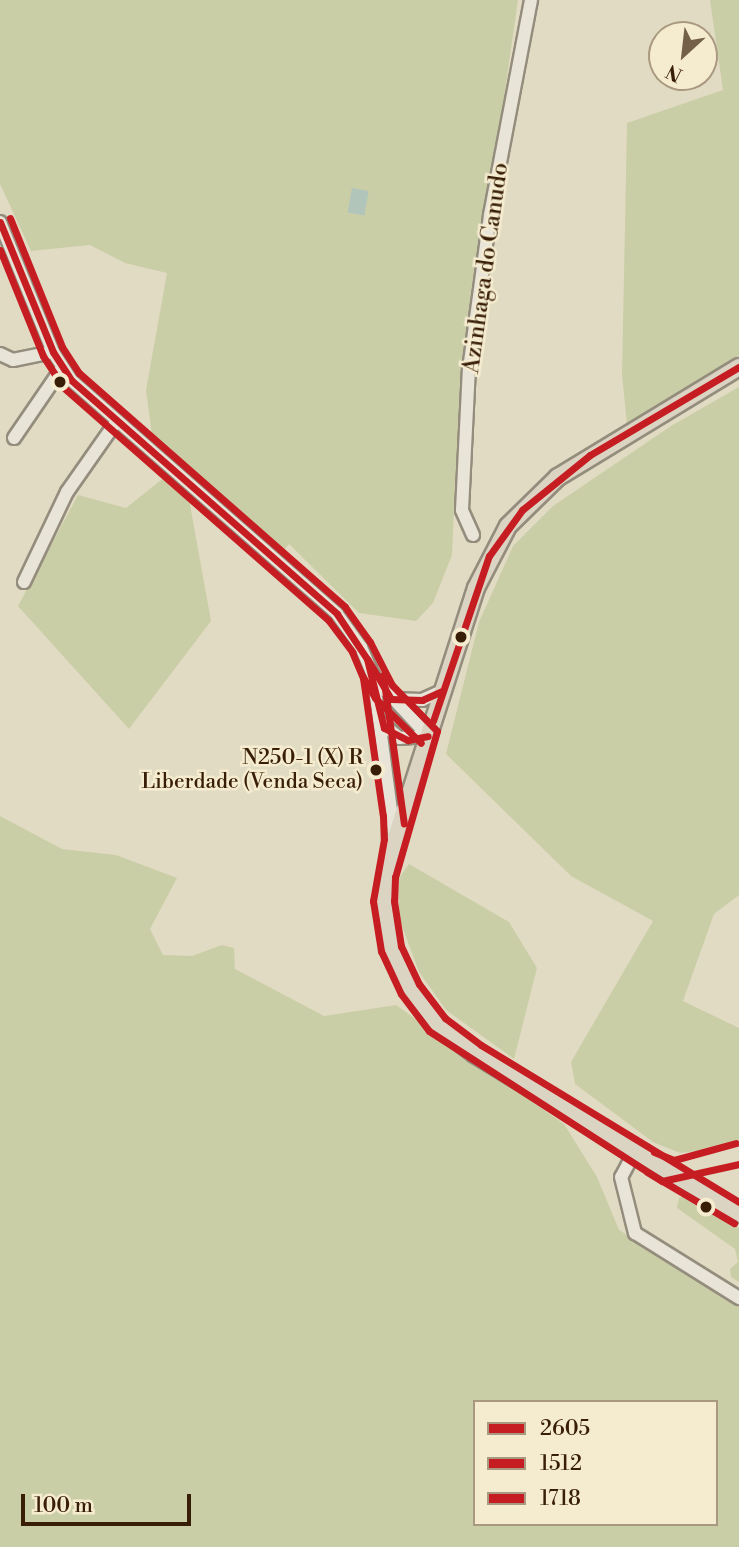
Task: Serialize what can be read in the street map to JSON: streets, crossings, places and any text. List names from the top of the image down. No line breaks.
{"streets":{"street":["Azinhaga do Canudo"]},"places":["N250-1 (X) R Liberdade (Venda Seca)"],"lines":["transit line 1718","transit line 2605","transit line 1512"],"legend":["2605","1512","1718"],"scale_bar":"100 m","north":"bottom left"}
